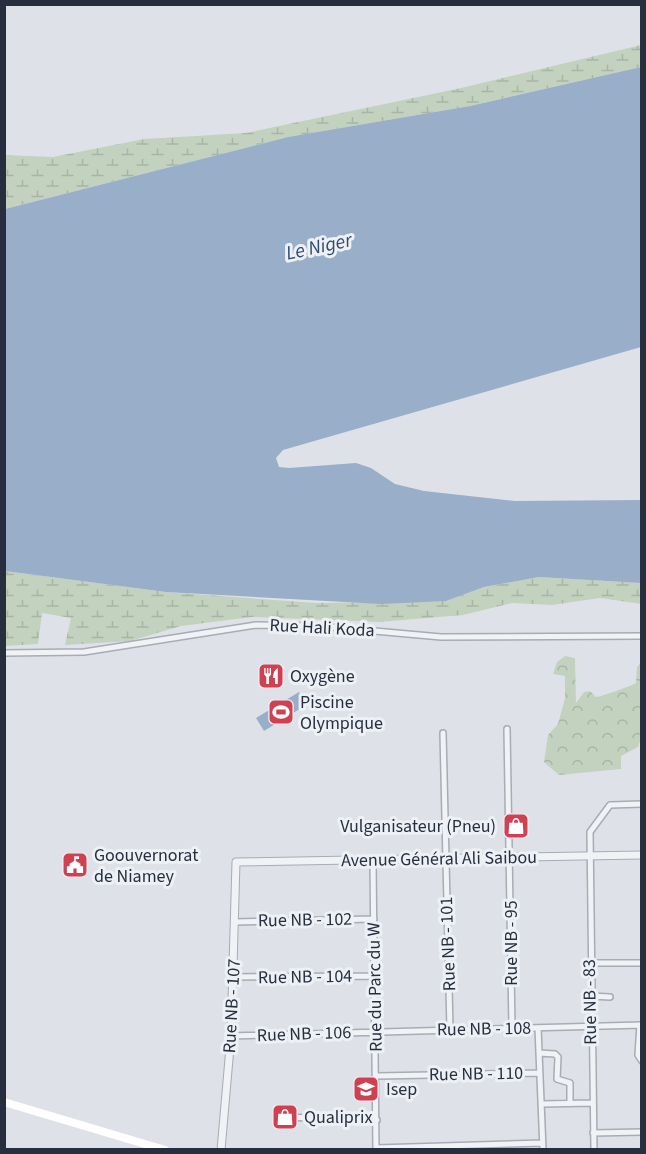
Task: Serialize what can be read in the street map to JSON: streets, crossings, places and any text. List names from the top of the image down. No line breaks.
{"streets":{"street":["Rue Hali Koda","Avenue Général Ali Saibou","Rue NB - 102","Rue NB - 95","Rue NB - 101","Rue NB - 104","Rue du Parc du W","Rue NB - 83","Rue NB - 107","Rue NB - 108","Rue NB - 106","Rue NB - 110"]},"crossings":[["Avenue Général Ali Saibou","Rue NB - 95"],["Avenue Général Ali Saibou","Rue NB - 101"],["Avenue Général Ali Saibou","Rue du Parc du W"],["Avenue Général Ali Saibou","Rue NB - 83"],["Avenue Général Ali Saibou","Rue NB - 107"],["Rue NB - 102","Rue du Parc du W"],["Rue NB - 102","Rue NB - 107"],["Rue NB - 95","Rue NB - 108"],["Rue NB - 101","Rue NB - 108"],["Rue NB - 104","Rue du Parc du W"],["Rue NB - 104","Rue NB - 107"],["Rue du Parc du W","Rue NB - 108"],["Rue du Parc du W","Rue NB - 106"],["Rue du Parc du W","Rue NB - 110"],["Rue NB - 83","Rue NB - 108"],["Rue NB - 107","Rue NB - 106"],["Rue NB - 108","Rue NB - 106"]],"water":["Le Niger"],"places":{"restaurant":["Oxygène"],"sports":["Piscine Olympique"],"shop":["Vulganisateur (Pneu)","Qualiprix"],"public building":["Goouvernorat de Niamey"],"school or university":["Isep"]}}
